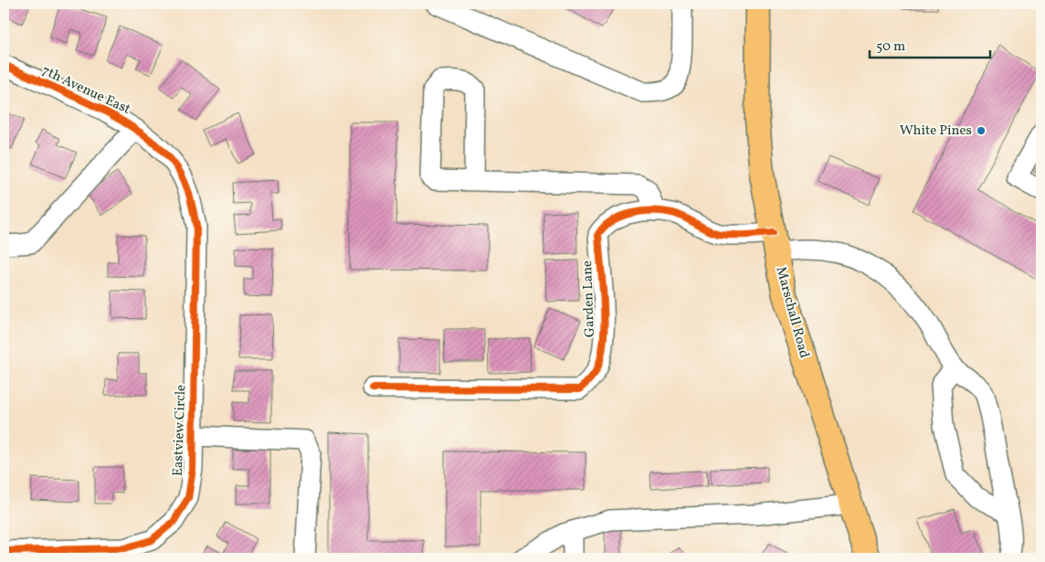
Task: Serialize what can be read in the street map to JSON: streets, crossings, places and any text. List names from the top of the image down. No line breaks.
{"streets":{"main road":["Marschall Road"],"street":["7th Avenue East","Garden Lane","Eastview Circle"]},"crossings":[["7th Avenue East","Eastview Circle"],["Garden Lane","Marschall Road"]],"places":["White Pines"],"scale_bar":"50 m"}
